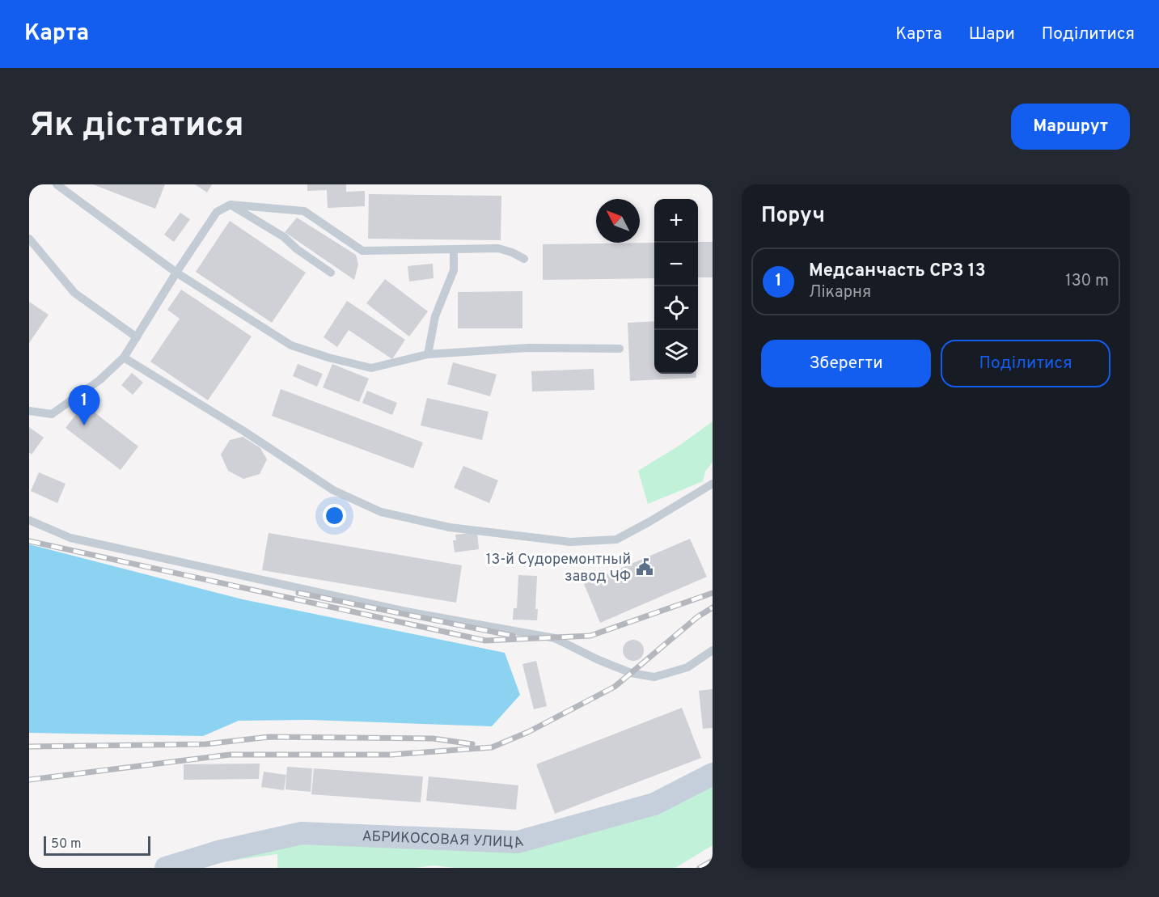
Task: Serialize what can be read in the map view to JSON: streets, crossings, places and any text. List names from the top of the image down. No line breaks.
{"streets":{"main road":["АБРИКОСОВАЯ УЛИЦА"]},"places":{"public building":["13-й Судоремонтный завод ЧФ"]},"scale_bar":"50 m","north":"top left","page":{"header":"Карта","nav":["Карта","Шари","Поділитися"],"buttons":["Маршрут",["Зберегти","Поділитися"]],"title":"Як дістатися","heading":"Поруч","map_buttons":["+","−"],"list":[{"mark":"1","name":"Медсанчасть СРЗ 13","note":"Лікарня","value":"130 m"}],"pins":"1","scale":"50 m"}}
